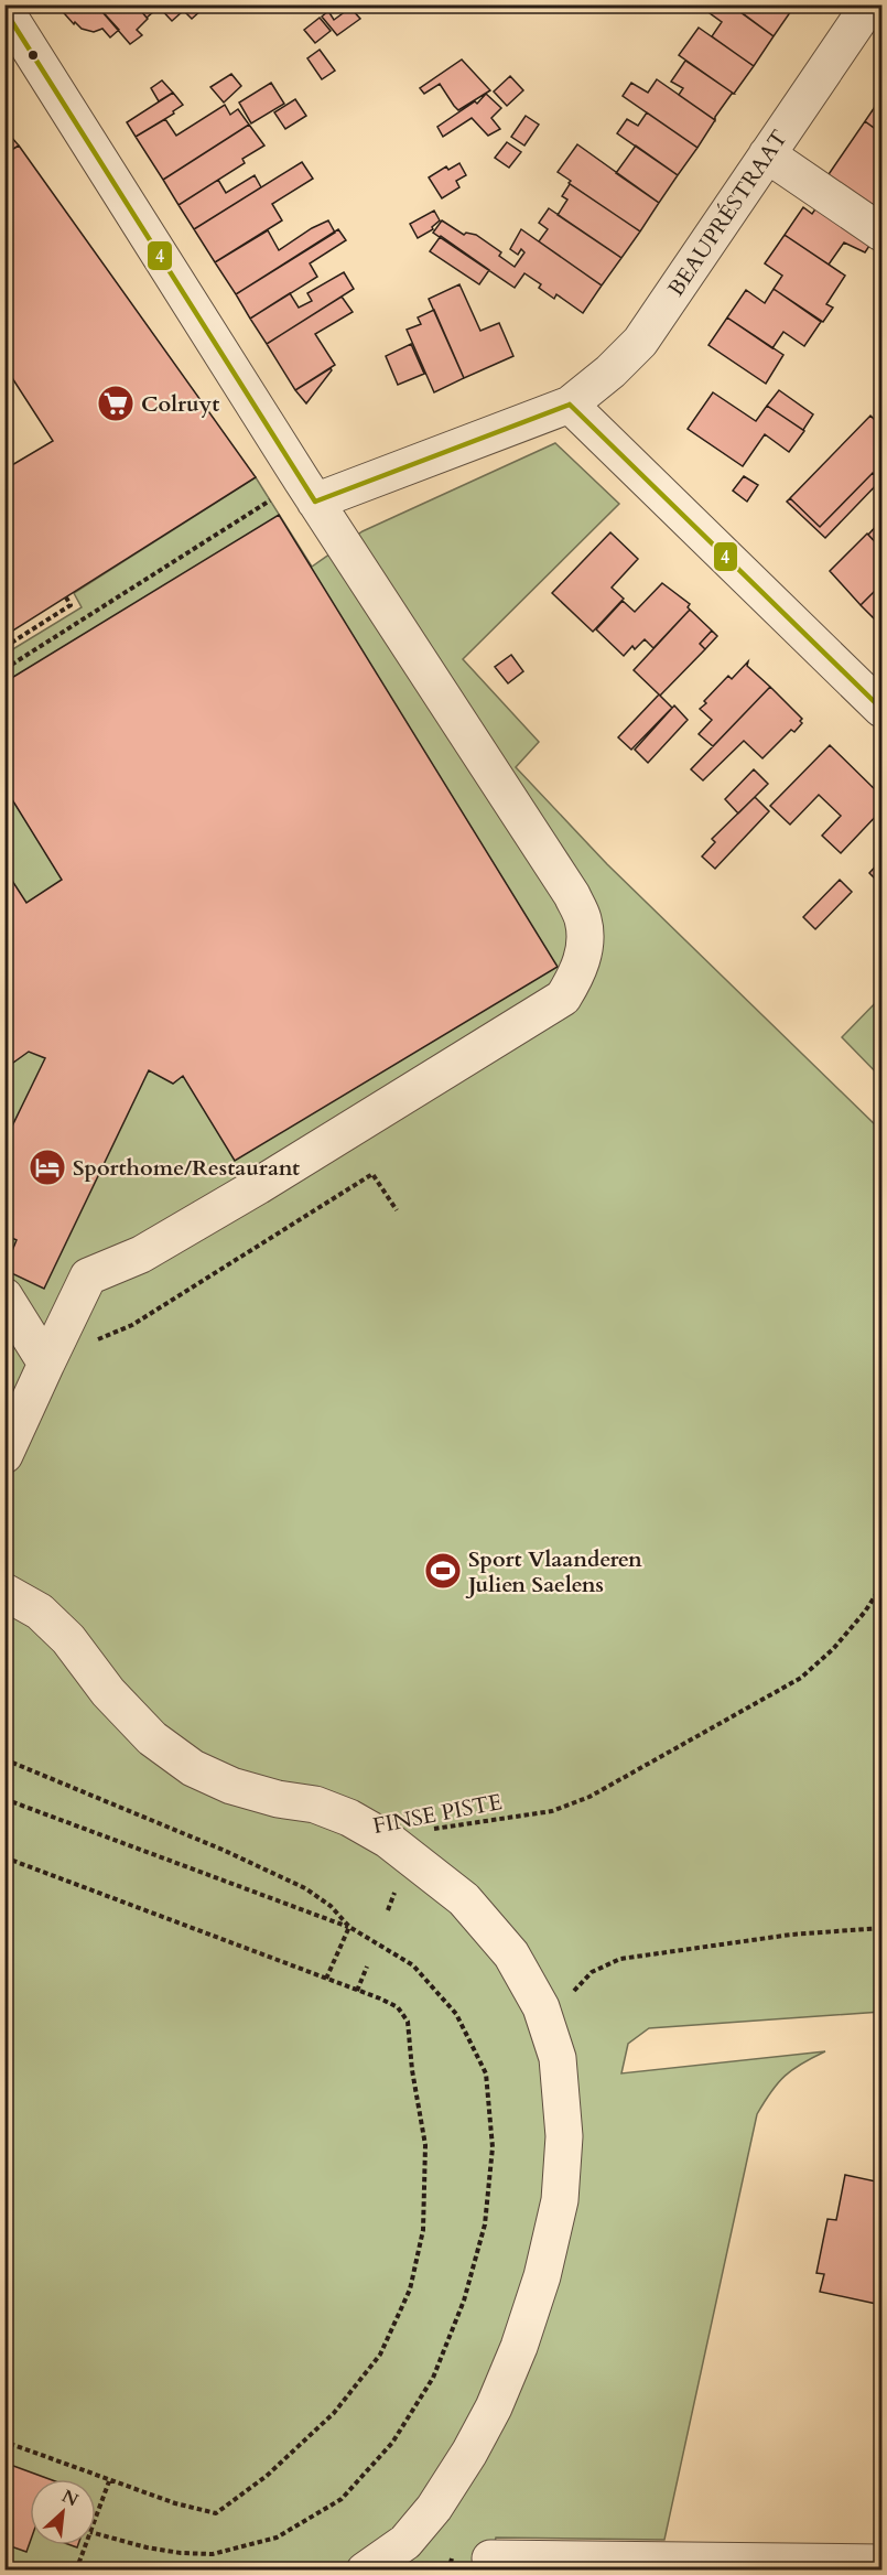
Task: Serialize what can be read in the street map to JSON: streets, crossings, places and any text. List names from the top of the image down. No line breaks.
{"streets":{"street":["BEAUPRÉSTRAAT"],"path":["FINSE PISTE"]},"places":{"supermarket":["Colruyt"],"hotel":["Sporthome/Restaurant"],"sports":["Sport Vlaanderen Julien Saelens"]},"lines":["transit line 4"],"north":"top right"}
